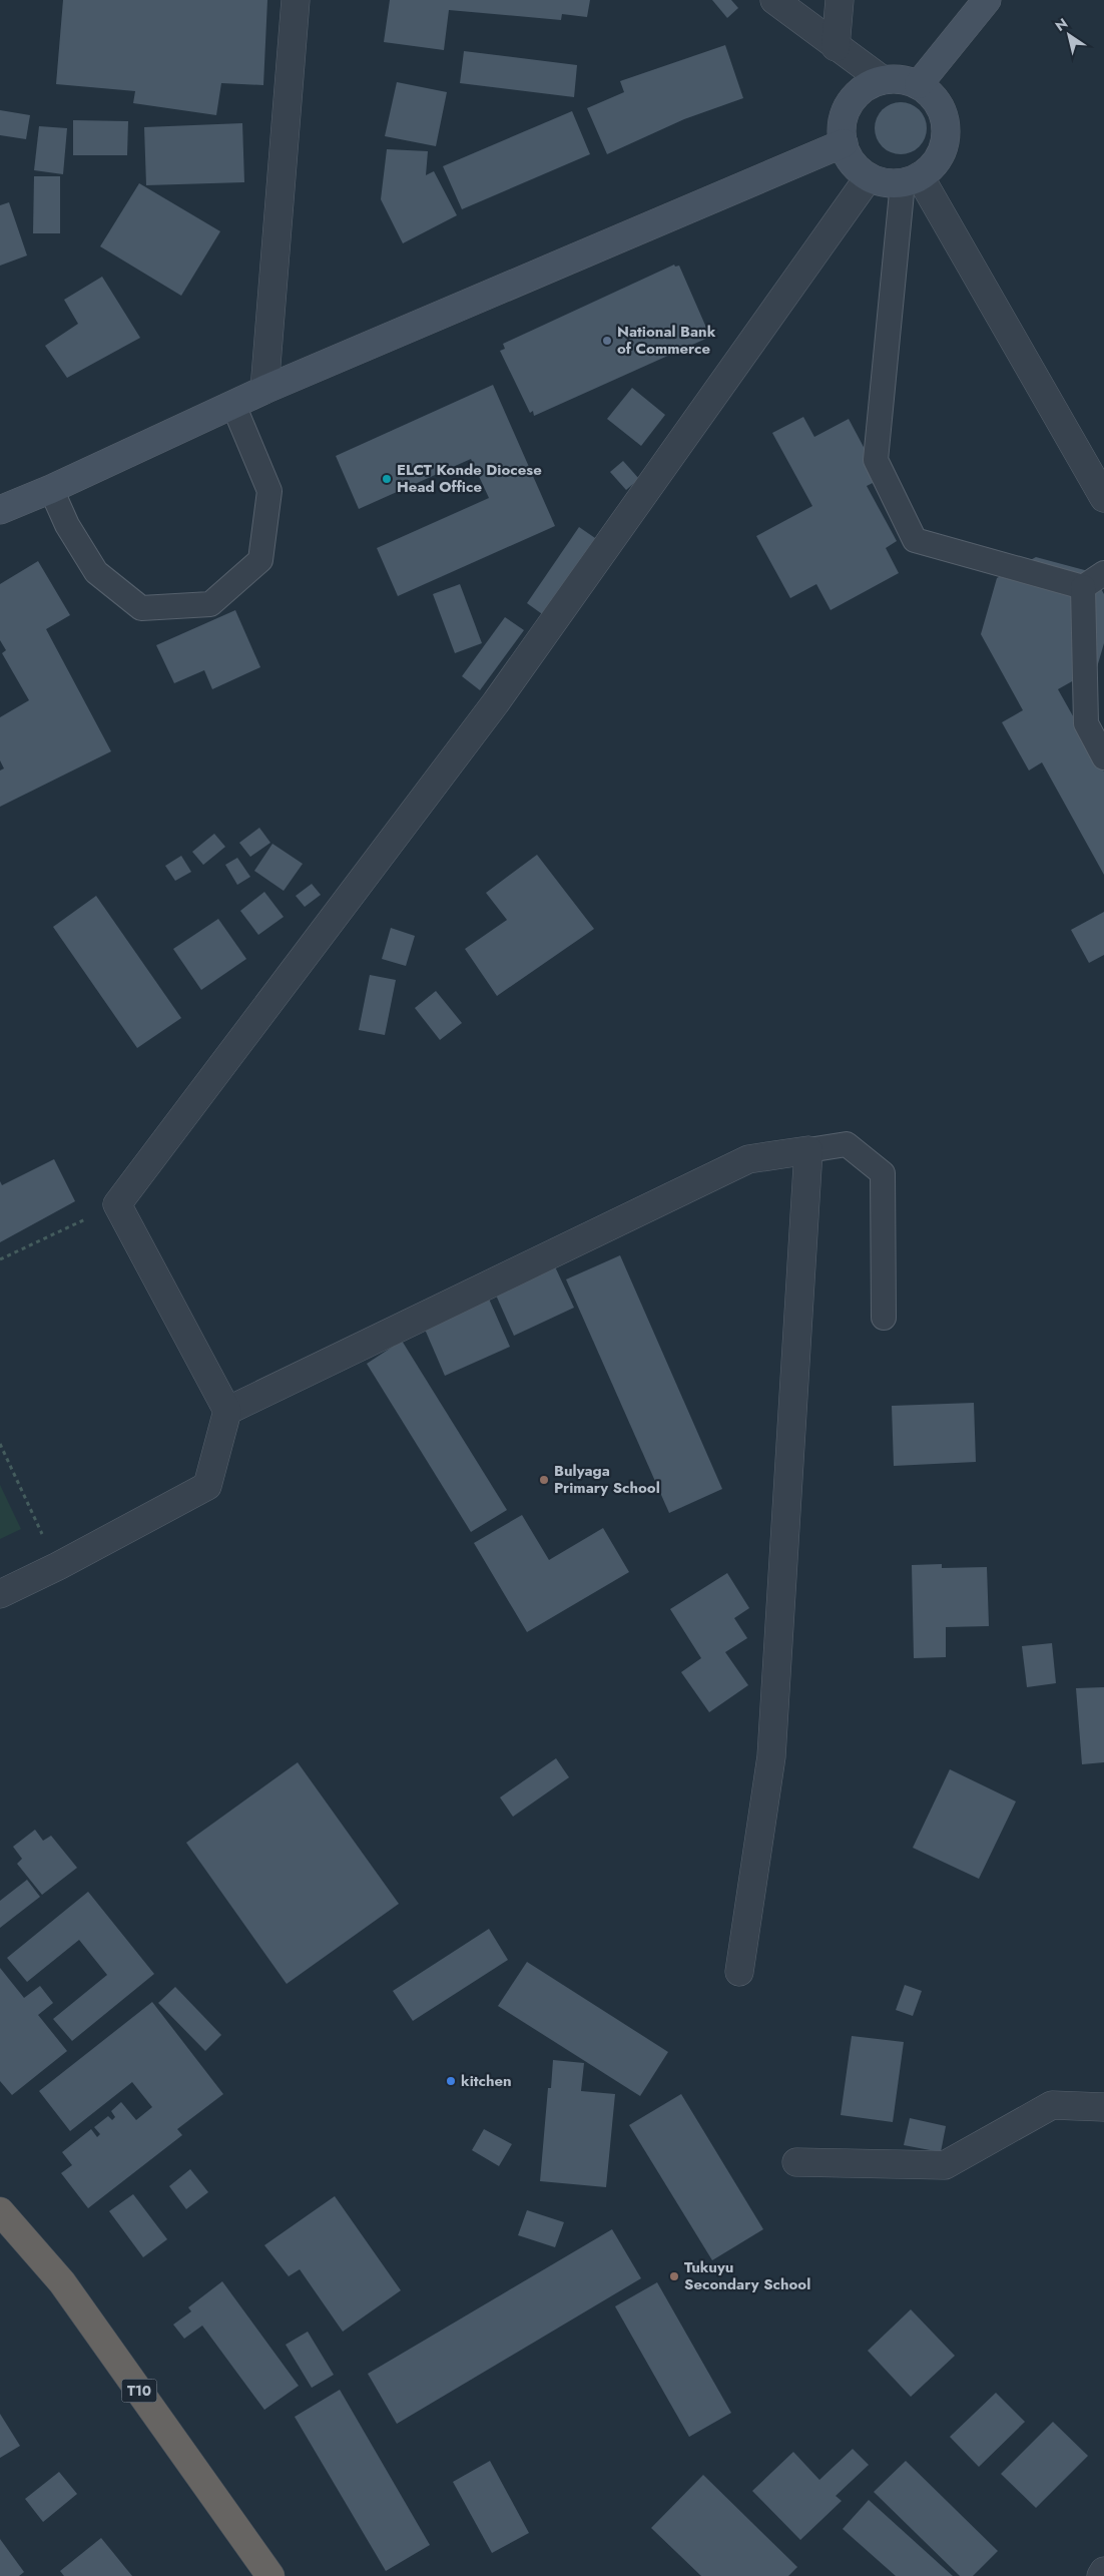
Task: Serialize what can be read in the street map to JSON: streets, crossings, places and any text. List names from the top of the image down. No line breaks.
{"streets":{"highway":["T10"]},"places":["National Bank of Commerce","ELCT Konde Diocese Head Office","Bulyaga Primary School","kitchen","Tukuyu Secondary School"],"north":"top left"}
